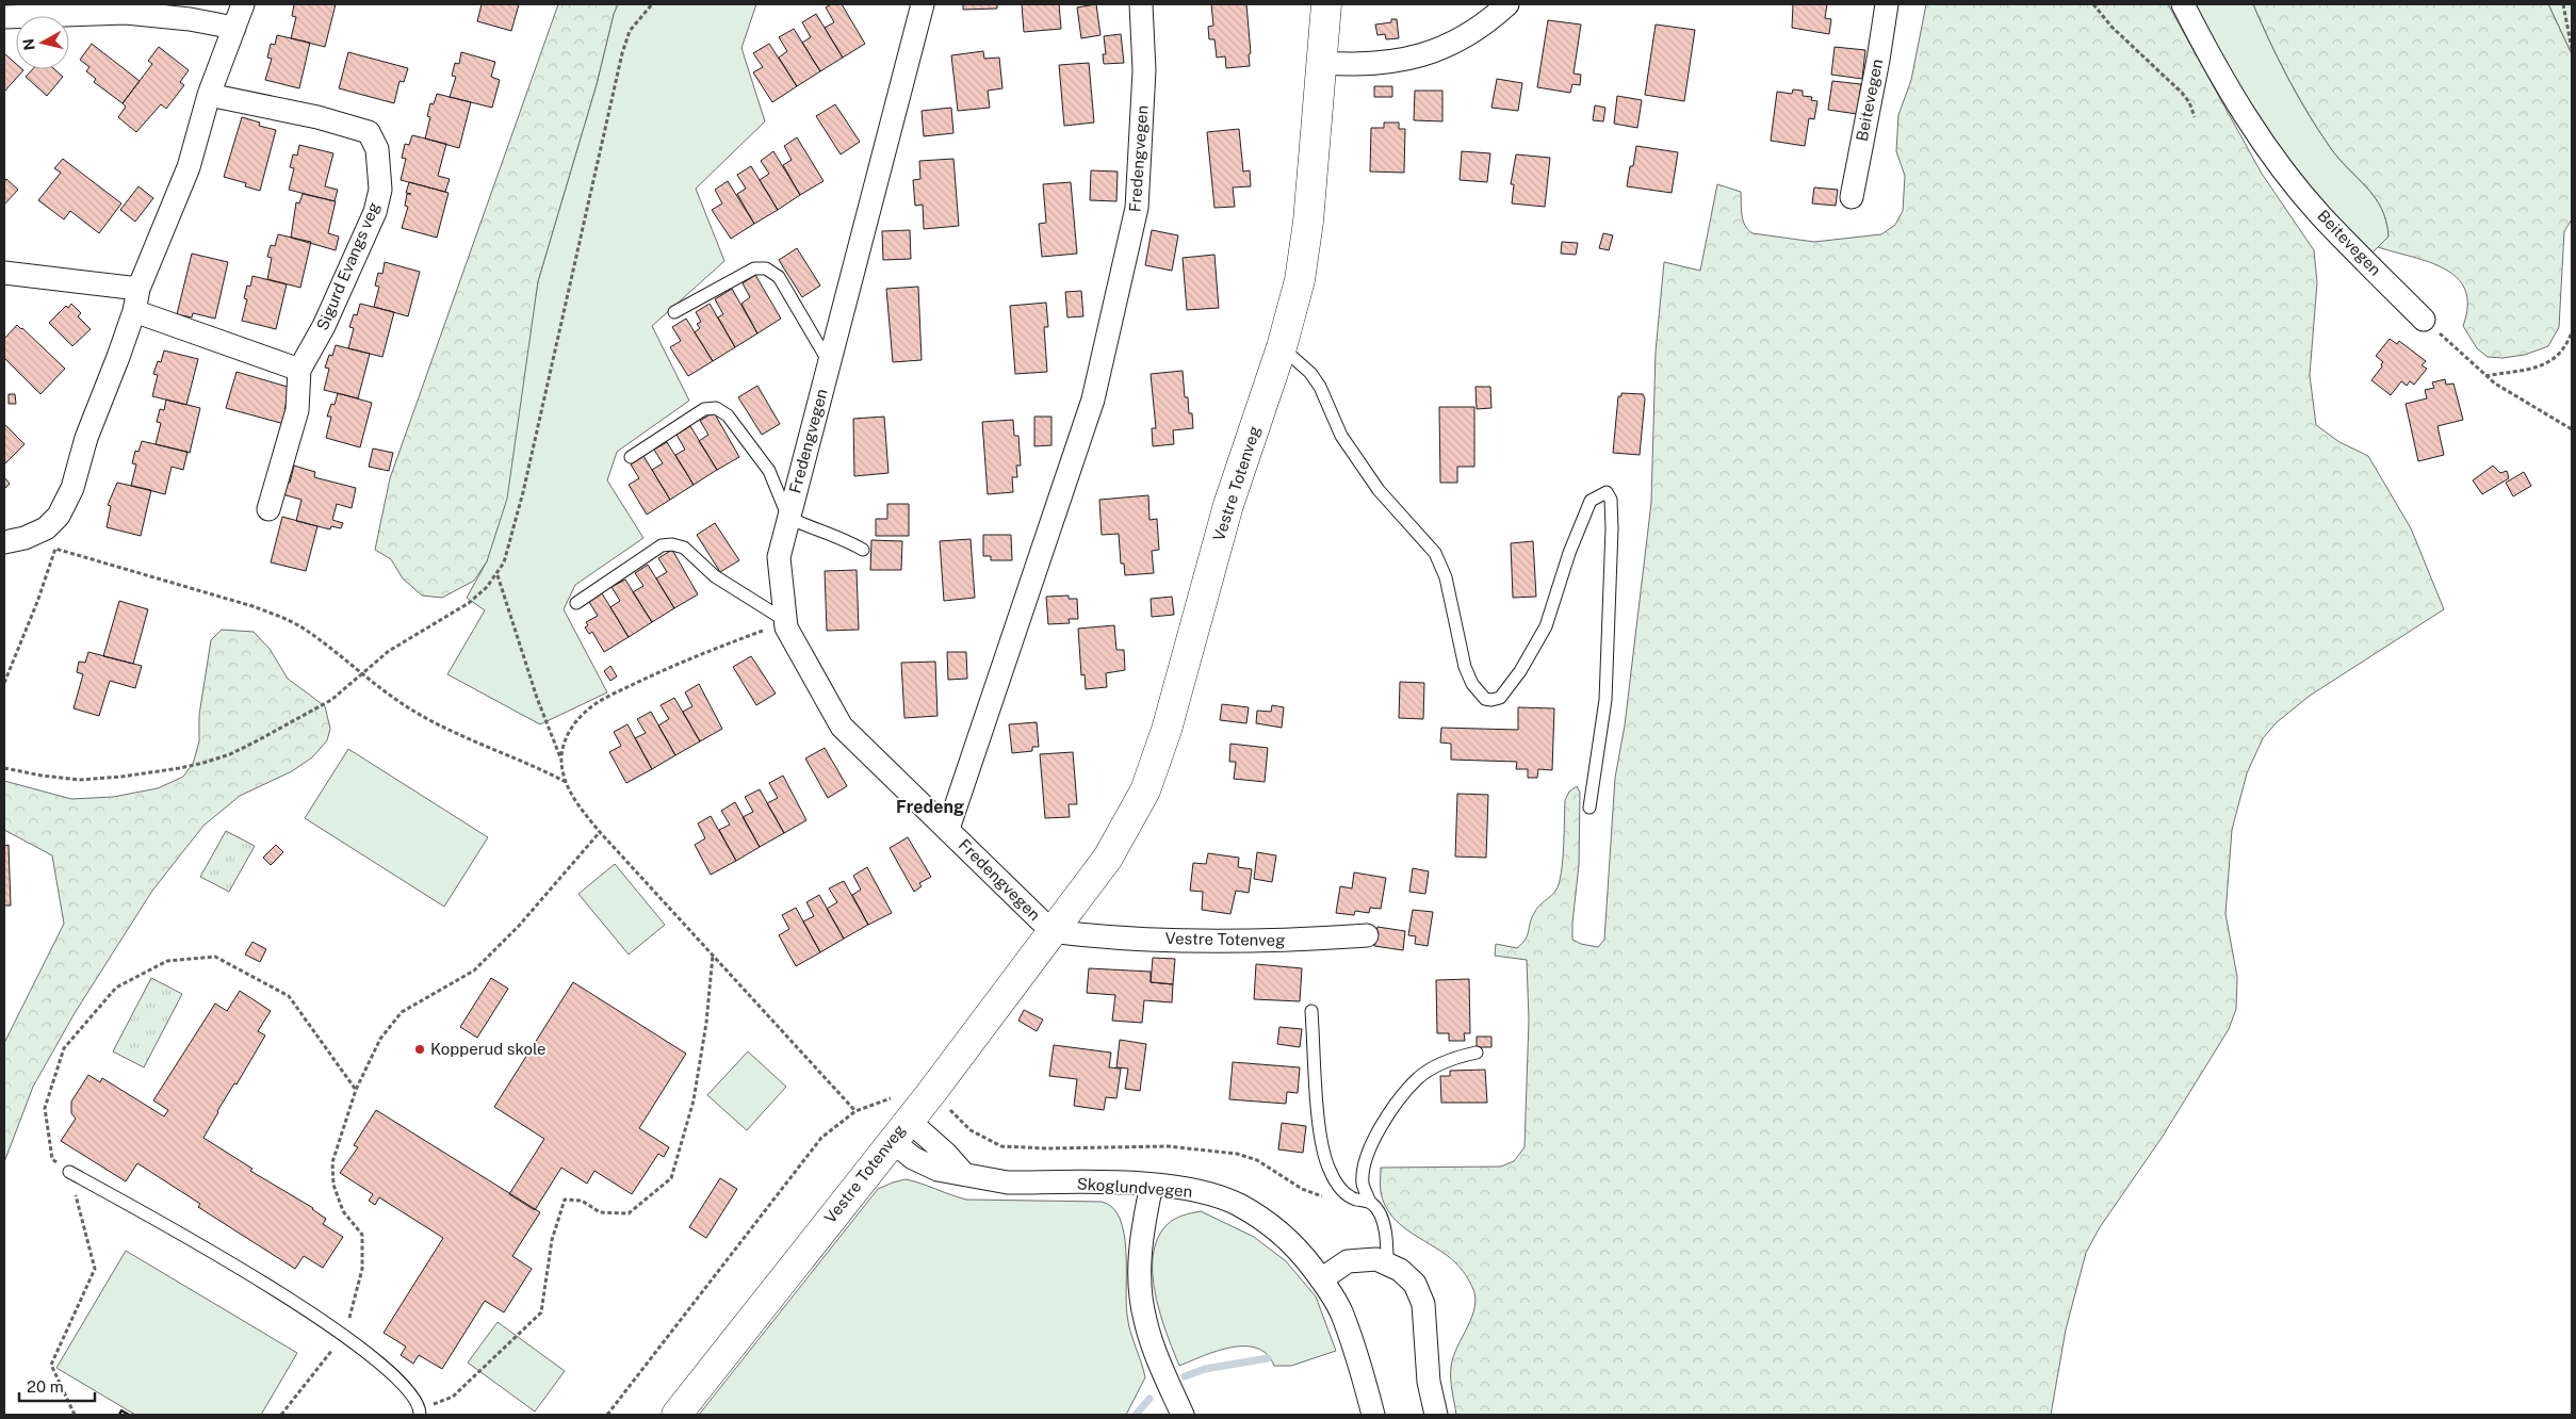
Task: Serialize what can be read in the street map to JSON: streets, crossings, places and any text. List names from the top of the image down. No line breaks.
{"streets":{"street":["Beitevegen","Fredengvegen","Sigurd Evangs veg","Vestre Totenveg","Skoglundvegen"]},"crossings":[["Fredengvegen","Vestre Totenveg"],["Vestre Totenveg","Skoglundvegen"]],"districts":["Fredeng"],"places":["Kopperud skole"],"scale_bar":"20 m","north":"left"}
